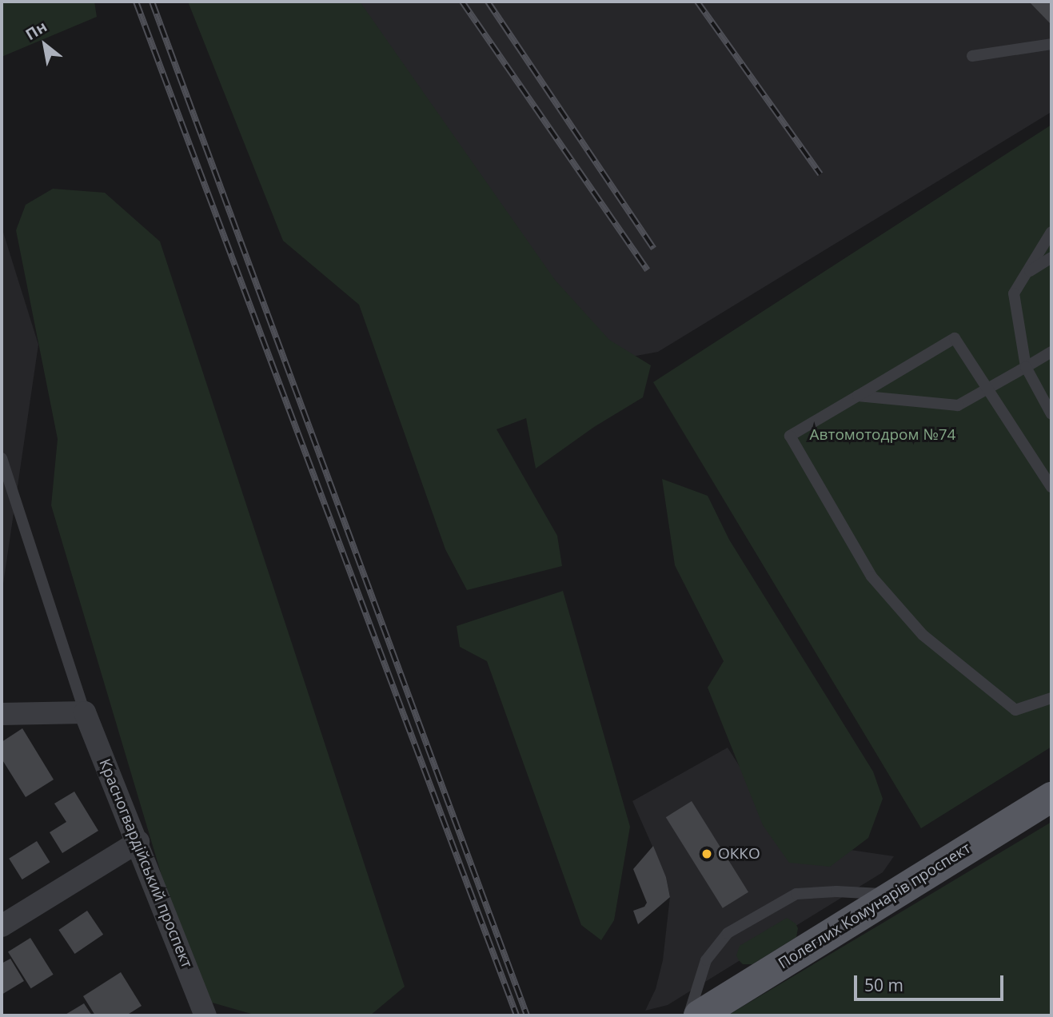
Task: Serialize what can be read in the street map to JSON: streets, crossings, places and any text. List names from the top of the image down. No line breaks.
{"streets":{"main road":["Полеглих Комунарів проспект"],"street":["Красногвардійський проспект"]},"parks":["Автомотодром №74"],"places":["ОККО"],"scale_bar":"50 m","north":"top left"}
